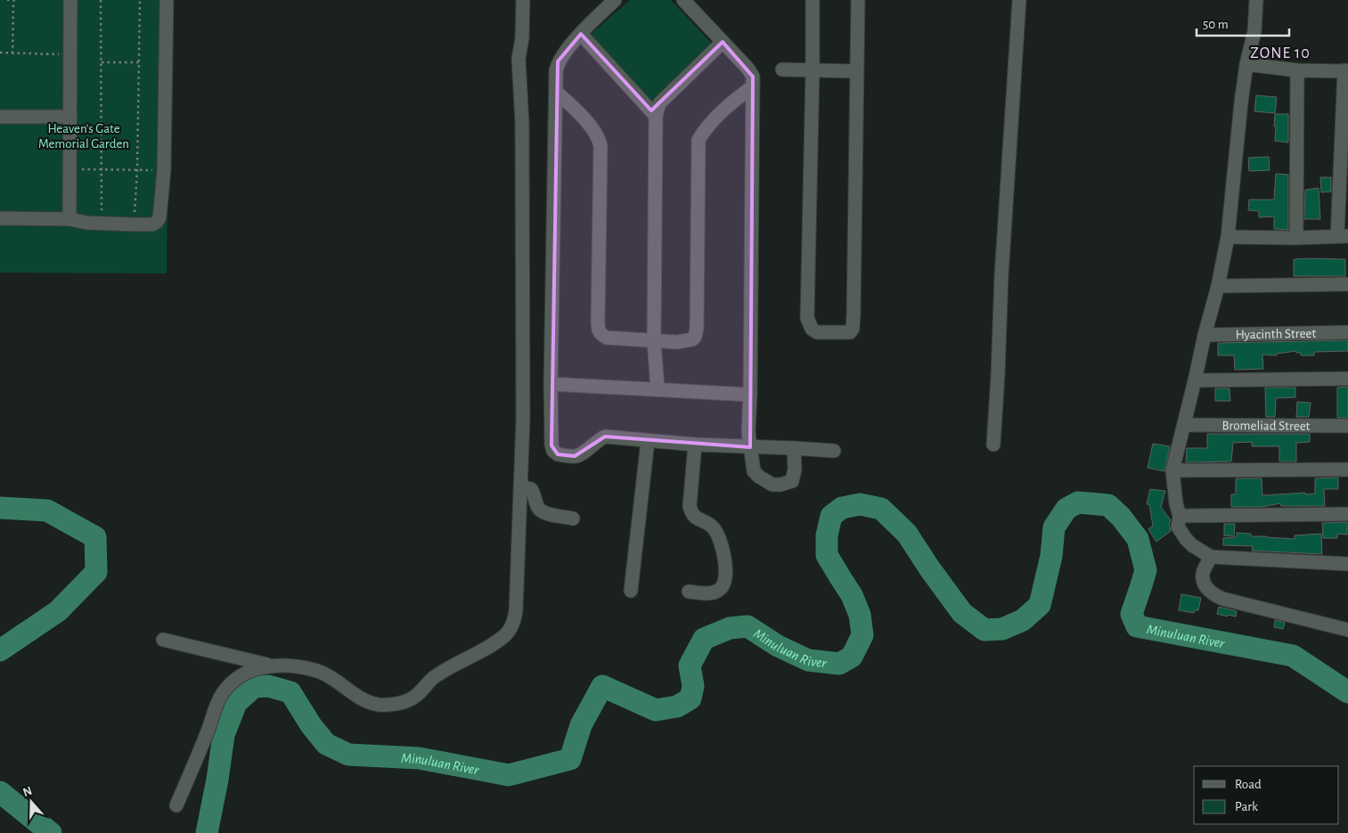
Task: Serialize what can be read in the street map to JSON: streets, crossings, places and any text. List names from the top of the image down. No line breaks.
{"streets":{"street":["Hyacinth Street","Bromeliad Street"]},"districts":["ZONE 10"],"water":["Minuluan River"],"parks":["Heaven's Gate Memorial Garden"],"legend":["Road","Park"],"scale_bar":"50 m","north":"top"}
